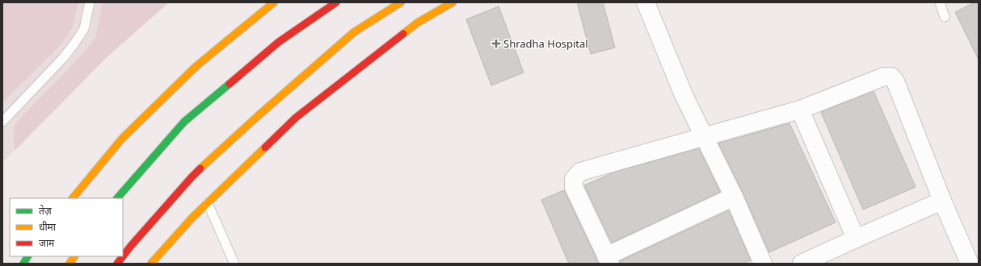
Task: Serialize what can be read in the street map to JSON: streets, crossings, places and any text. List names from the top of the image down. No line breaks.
{"places":{"health":["Shradha Hospital"]},"legend":["तेज़","धीमा","जाम"]}
